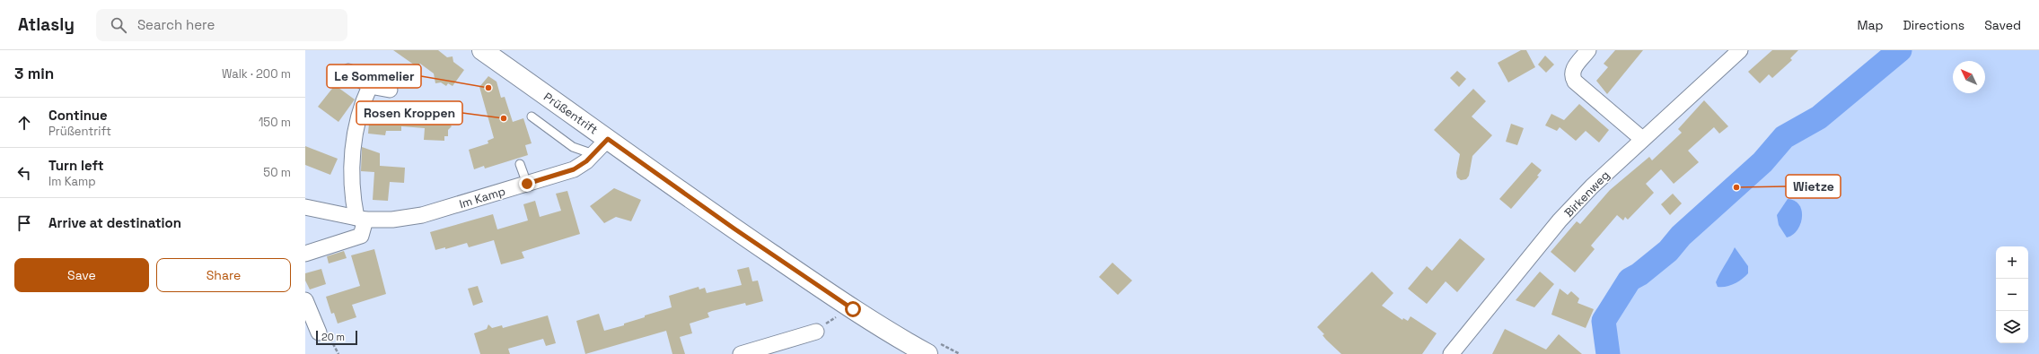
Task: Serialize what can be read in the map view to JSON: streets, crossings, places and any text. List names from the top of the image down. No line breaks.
{"streets":{"main road":["Prüßentrift"],"street":["Birkenweg","Im Kamp"]},"crossings":[["Prüßentrift","Im Kamp"]],"places":["Le Sommelier","Rosen Kroppen","Wietze"],"scale_bar":"20 m","north":"top left","page":{"header":"Atlasly","search":"Search here","nav":["Map","Directions","Saved"],"heading":["3 min","Walk · 200 m"],"list":[["Continue","Prüßentrift","150 m"],["Turn left","Im Kamp","50 m"],"Arrive at destination"],"map_buttons":["+","−"],"buttons":["Save","Share"],"scale":"20 m"}}
